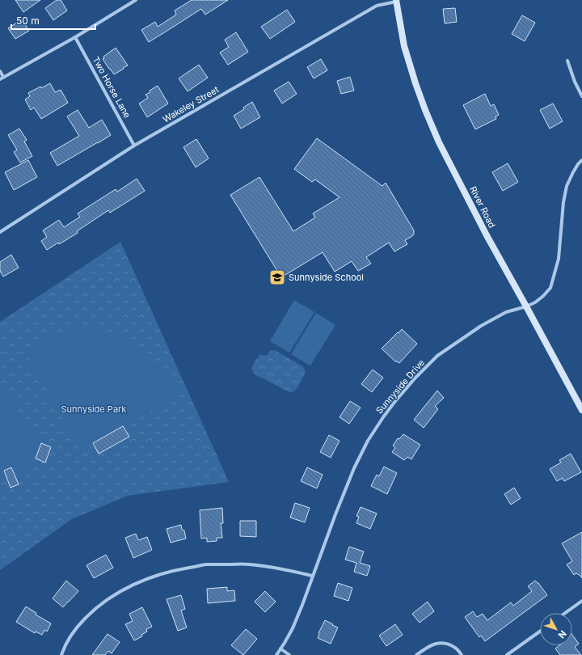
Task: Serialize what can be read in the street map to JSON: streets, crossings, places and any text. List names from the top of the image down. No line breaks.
{"streets":{"main road":["River Road"],"street":["Two Horse Lane","Wakeley Street","Sunnyside Drive"]},"crossings":[["Two Horse Lane","Wakeley Street"],["Wakeley Street","River Road"],["River Road","Sunnyside Drive"]],"parks":["Sunnyside Park"],"places":{"school or university":["Sunnyside School"]},"scale_bar":"50 m","north":"bottom right"}
